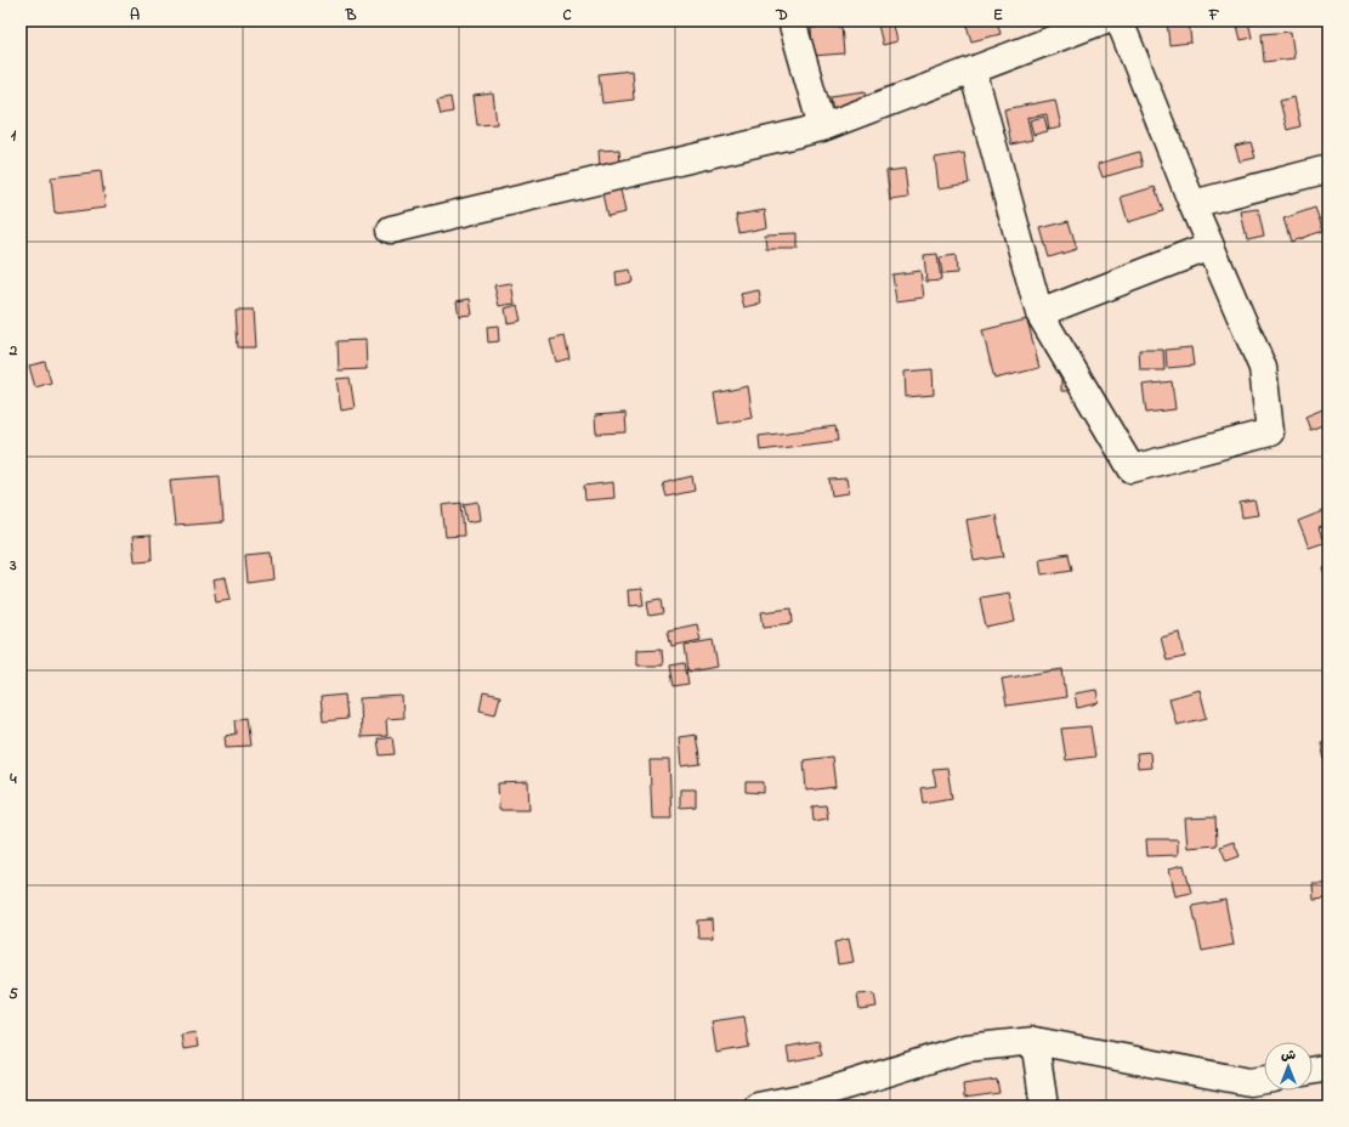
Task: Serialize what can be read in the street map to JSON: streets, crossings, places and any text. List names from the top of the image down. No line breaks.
{"north":"top","grid":{"columns":["A","B","C","D","E","F"],"rows":["1","2","3","4","5"]}}
